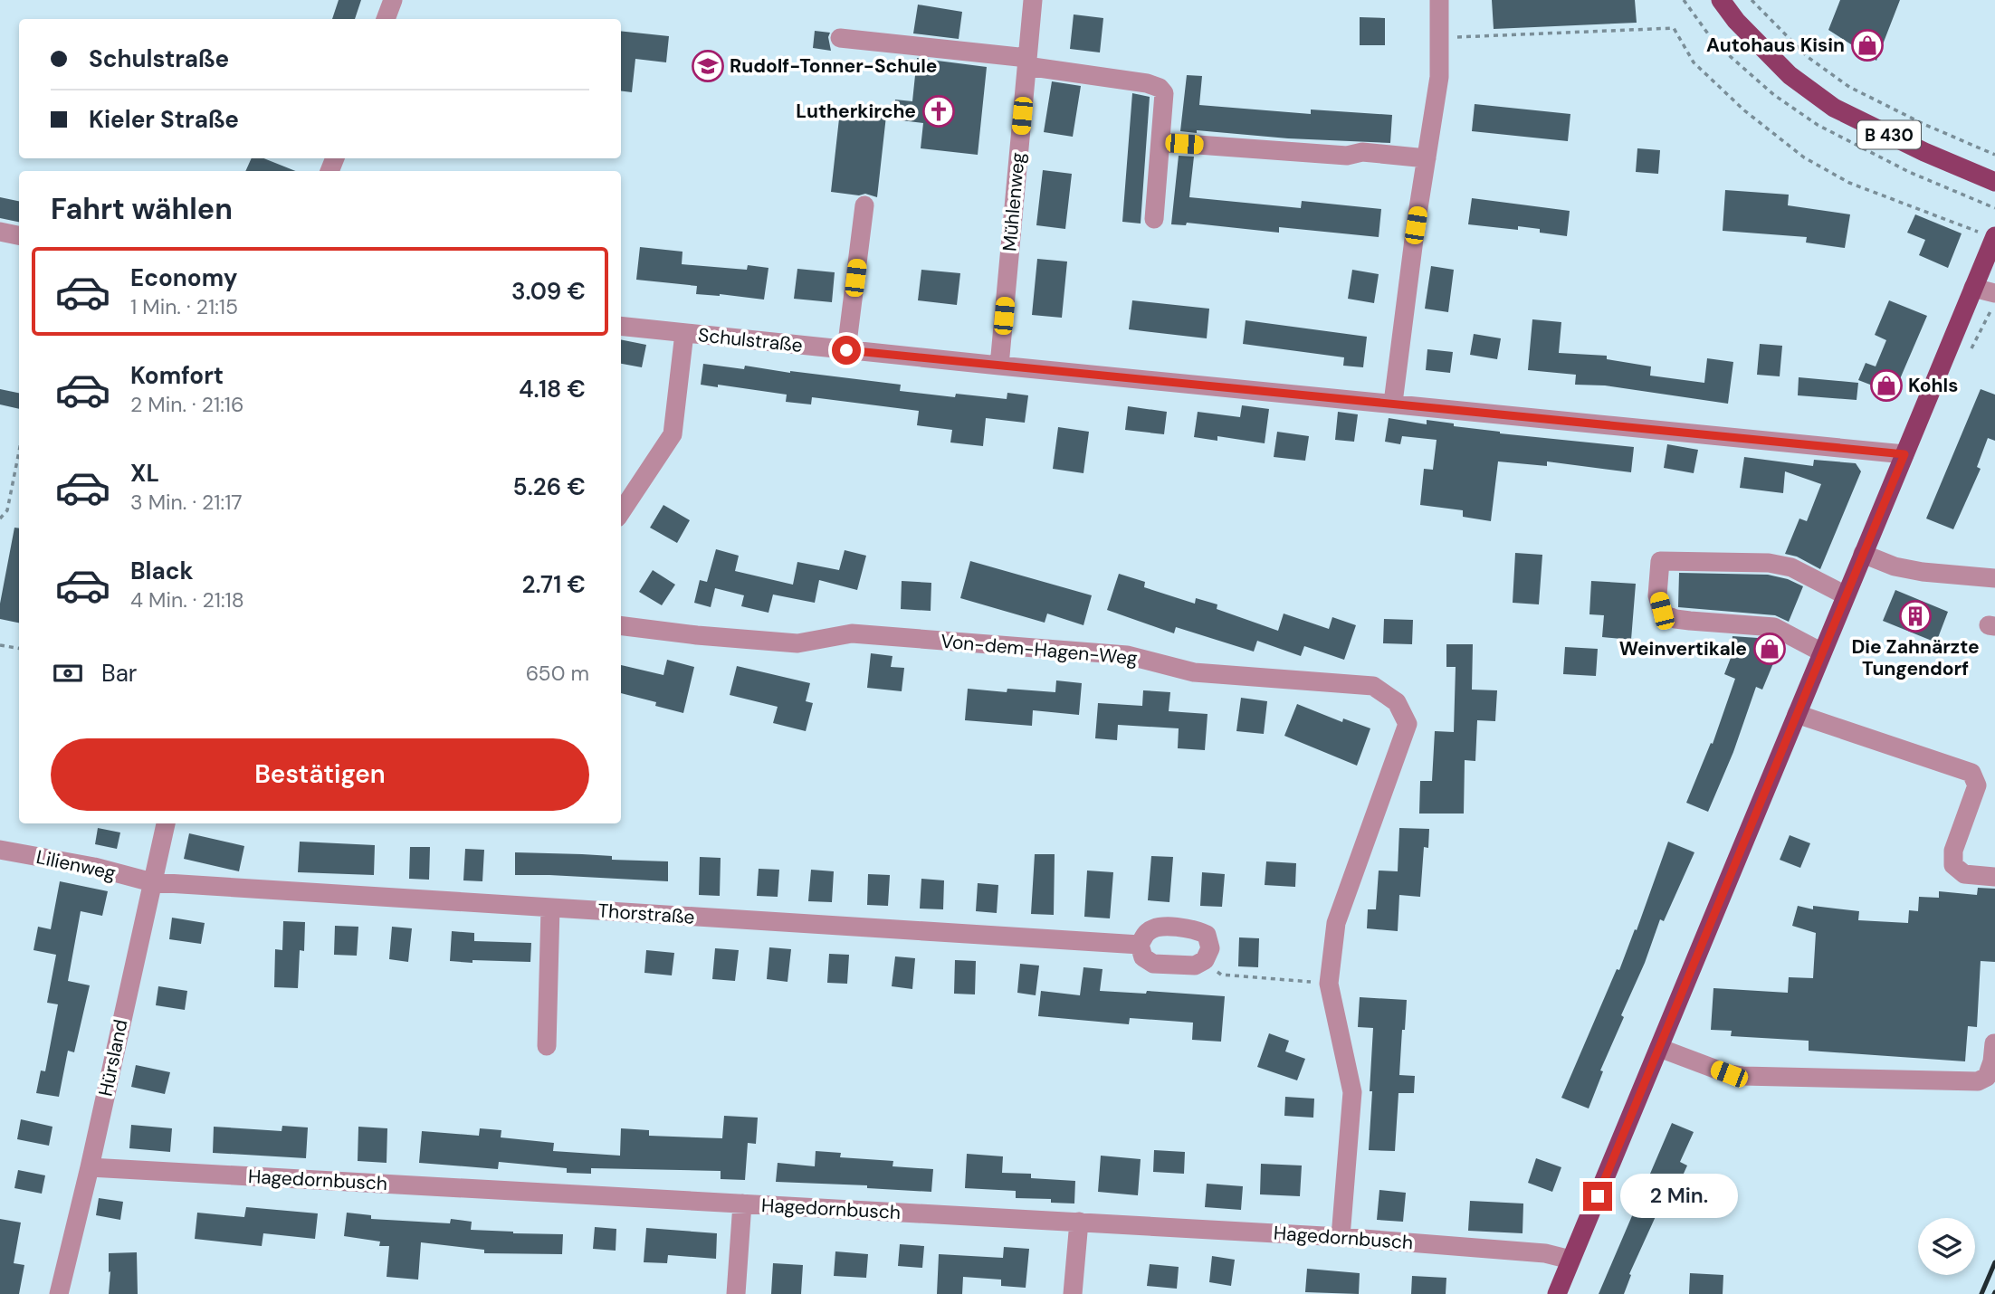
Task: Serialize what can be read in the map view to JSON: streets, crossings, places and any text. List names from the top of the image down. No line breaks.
{"streets":{"main road":["B 430"],"street":["Mühlenweg","Schulstraße","Von-dem-Hagen-Weg","Lilienweg","Thorstraße","Hürsland","Hagedornbusch"]},"crossings":[["Mühlenweg","Schulstraße"],["Von-dem-Hagen-Weg","Hagedornbusch"],["Lilienweg","Thorstraße"],["Lilienweg","Hürsland"],["Thorstraße","Hürsland"],["Hürsland","Hagedornbusch"]],"places":{"shop":["Autohaus Kisin","Kohls","Weinvertikale"],"school or university":["Rudolf-Tonner-Schule"],"church":["Lutherkirche"],"building":["Die Zahnärzte Tungendorf"]},"page":{"banner":["Schulstraße","Kieler Straße"],"heading":"Fahrt wählen","list":[{"name":"Economy","note":"1 Min. · 21:15","value":"3.09 €"},{"name":"Komfort","note":"2 Min. · 21:16","value":"4.18 €"},{"name":"XL","note":"3 Min. · 21:17","value":"5.26 €"},{"name":"Black","note":"4 Min. · 21:18","value":"2.71 €"}],"pay":["Bar","650 m"],"buttons":"Bestätigen","bubble":"2 Min."}}
